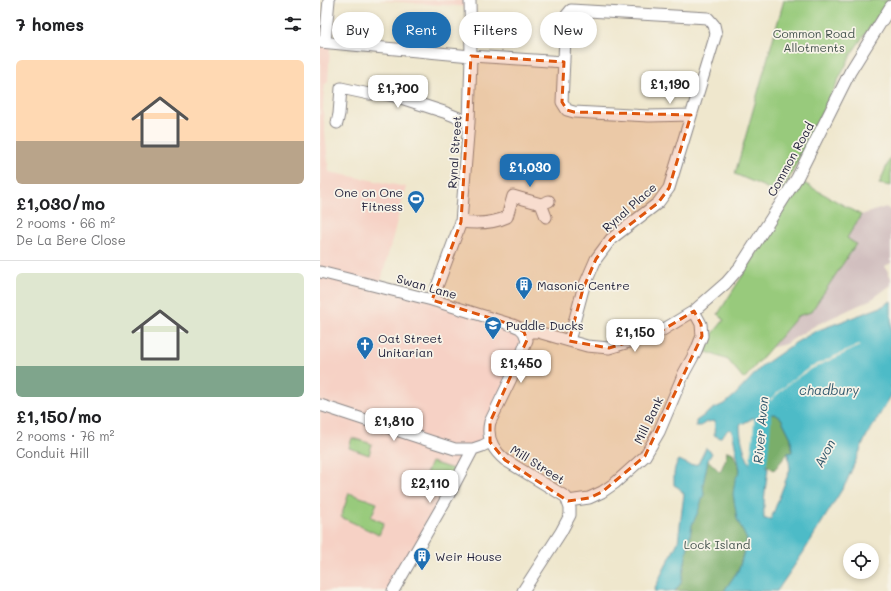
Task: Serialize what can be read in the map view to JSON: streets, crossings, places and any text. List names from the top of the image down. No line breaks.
{"streets":{"street":["Rynal Street","Common Road","Rynal Place","Swan Lane","Mill Bank","Mill Street"]},"crossings":[["Rynal Street","Swan Lane"],["Common Road","Rynal Place"],["Common Road","Mill Bank"],["Mill Bank","Mill Street"]],"water":["chadbury","River Avon","Avon"],"parks":["Common Road Allotments","Lock Island"],"places":{"sports":["One on One Fitness"],"building":["Masonic Centre","Weir House"],"school or university":["Puddle Ducks"],"church":["Oat Street Unitarian"]},"page":{"heading":"7 homes","chip":["Buy","Rent","Filters","New"],"list":[{"name":"£1,030/mo","note":"2 rooms · 66 m² · De La Bere Close"},{"name":"£1,150/mo","note":"2 rooms · 76 m² · Conduit Hill"}],"price":["£1,190","£1,700","£1,030","£1,150","£1,450","£1,810","£2,110"]}}
